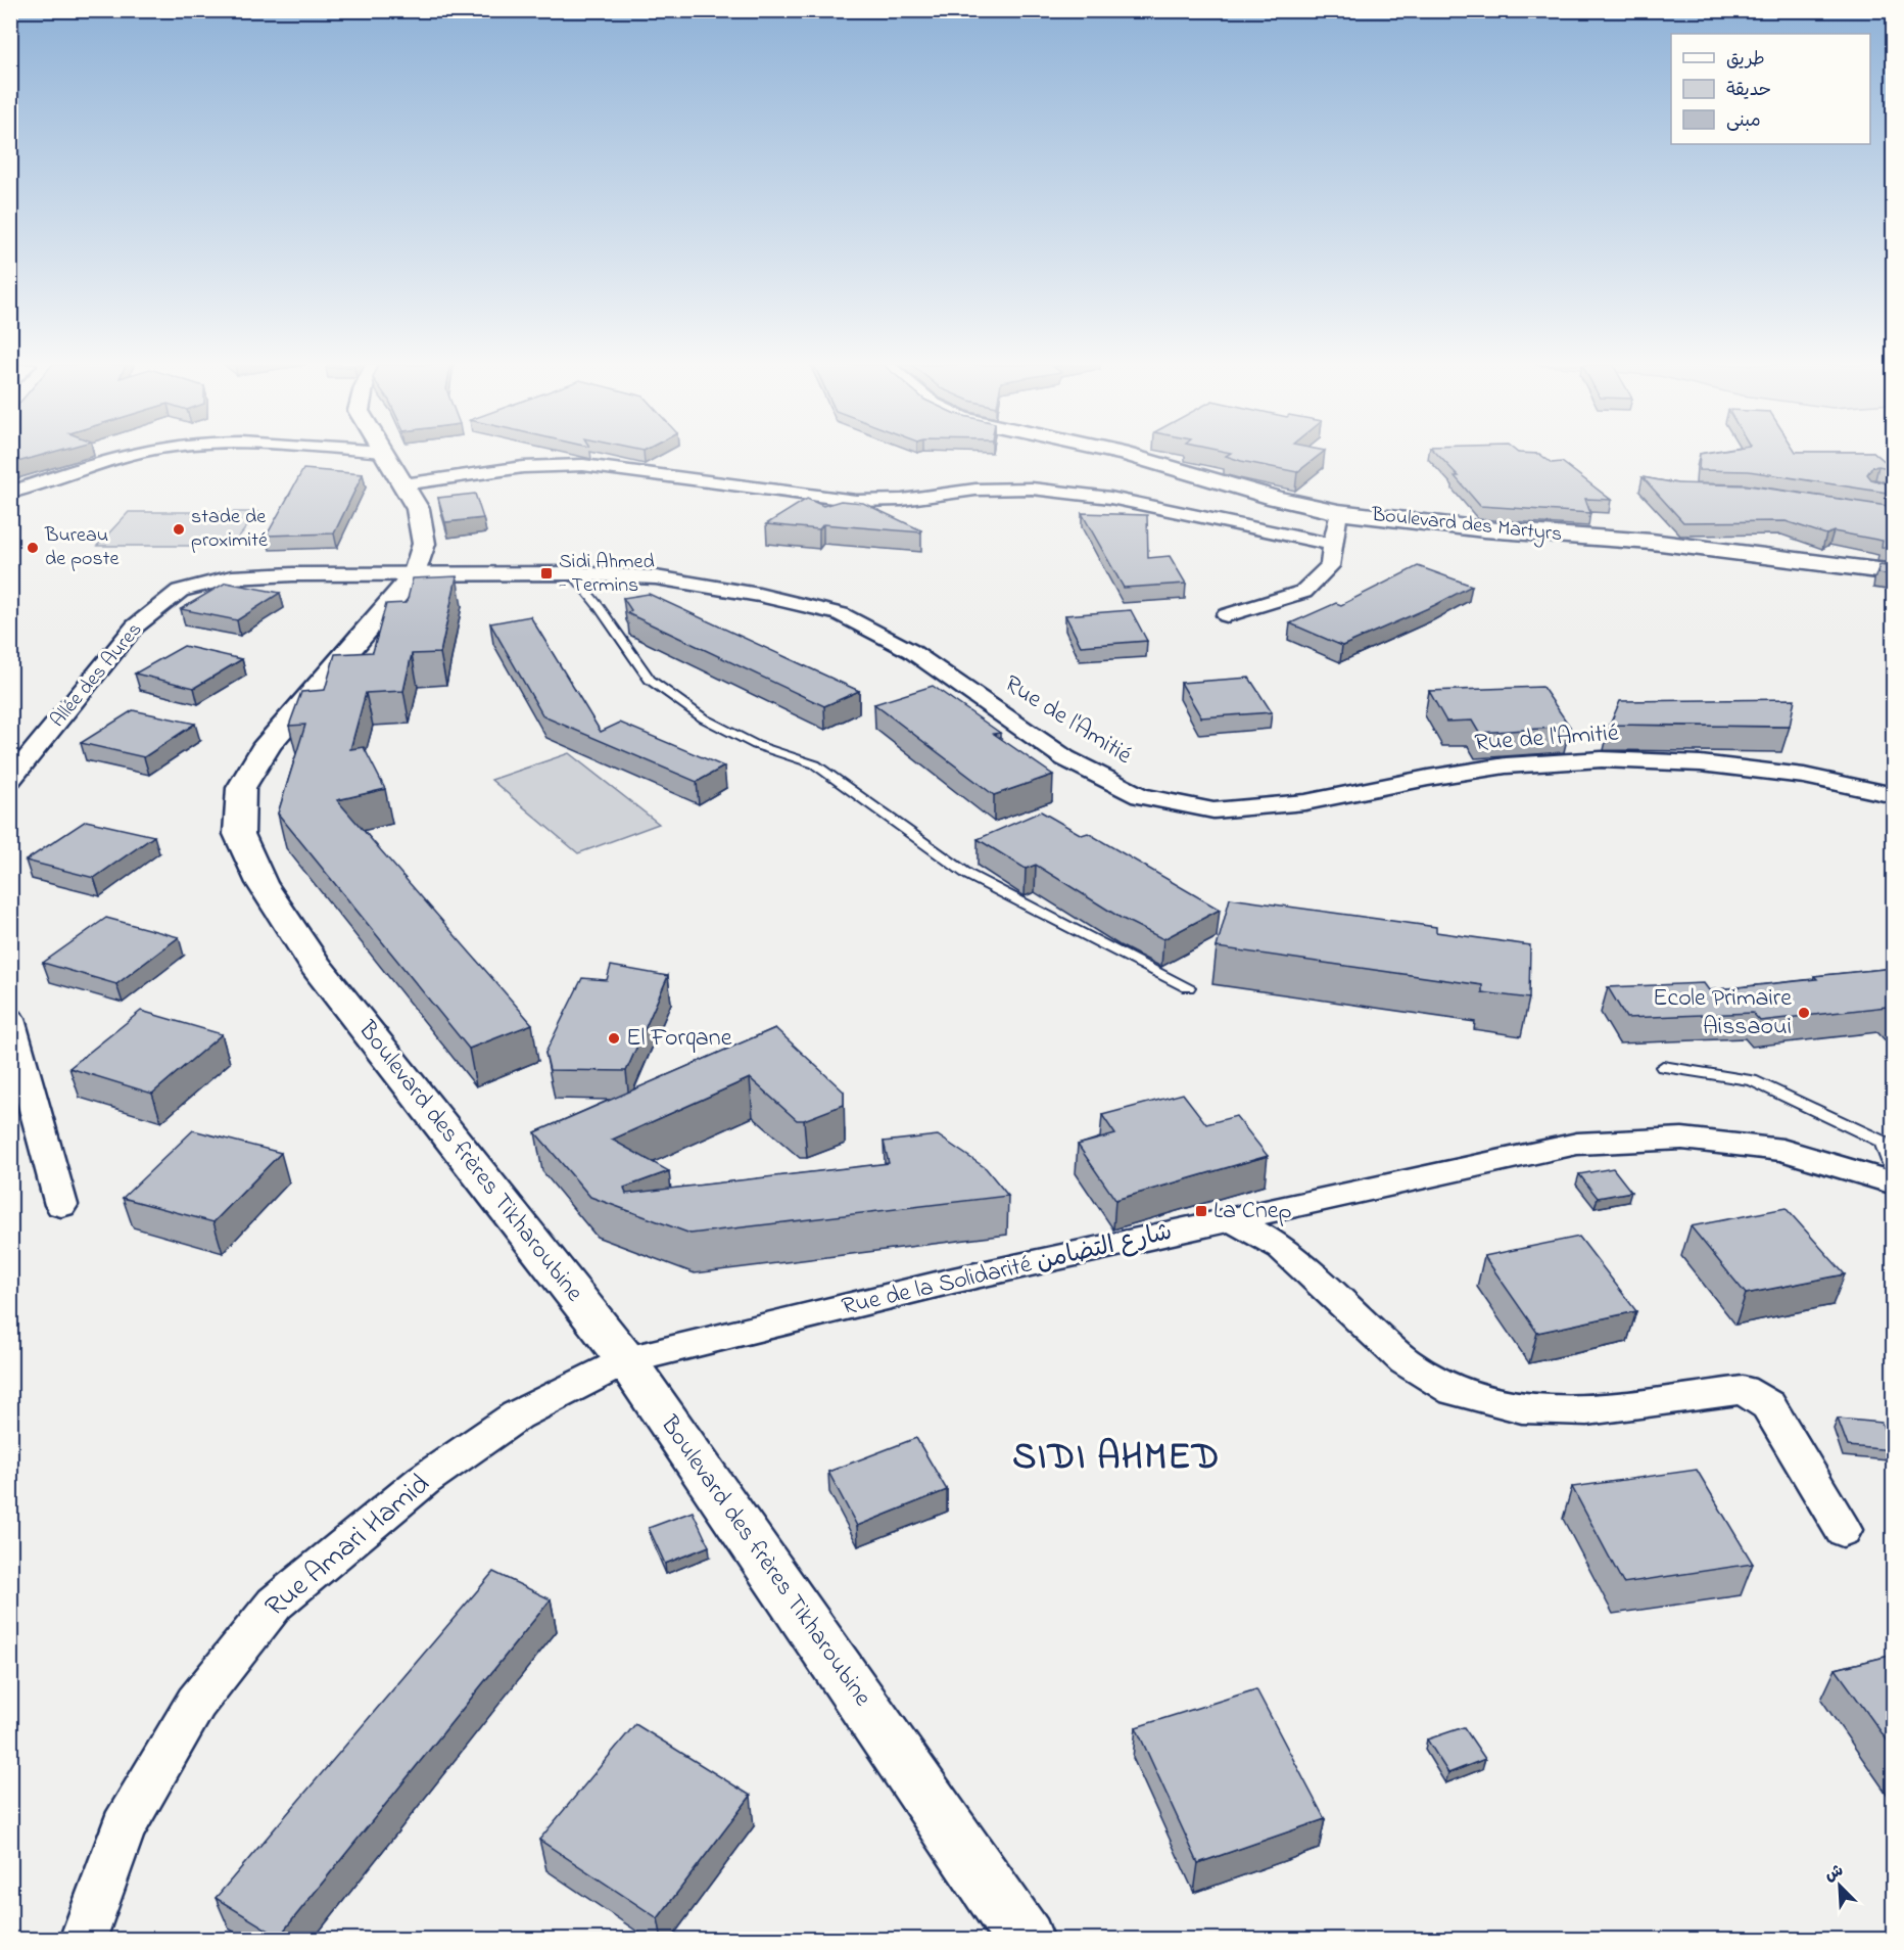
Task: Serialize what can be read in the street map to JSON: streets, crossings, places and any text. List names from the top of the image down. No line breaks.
{"streets":{"street":["Boulevard des Martyrs","Allée des Aures","Rue de l'Amitié","Boulevard des frères Tikharoubine","Rue de la Solidarité شارع التضامن","Rue Amari Hamid"]},"crossings":[["Allée des Aures","Rue de l'Amitié"],["Allée des Aures","Boulevard des frères Tikharoubine"],["Rue de l'Amitié","Boulevard des frères Tikharoubine"],["Boulevard des frères Tikharoubine","Rue de la Solidarité شارع التضامن"],["Boulevard des frères Tikharoubine","Rue Amari Hamid"],["Rue de la Solidarité شارع التضامن","Rue Amari Hamid"]],"districts":["SIDI AHMED"],"places":{"other":["stade de proximité","Bureau de poste","Ecole Primaire Aissaoui","El Forqane"],"transit":["Sidi Ahmed - Termins","La Cnep"]},"legend":["طريق","حديقة","مبنى"],"north":"top left"}
